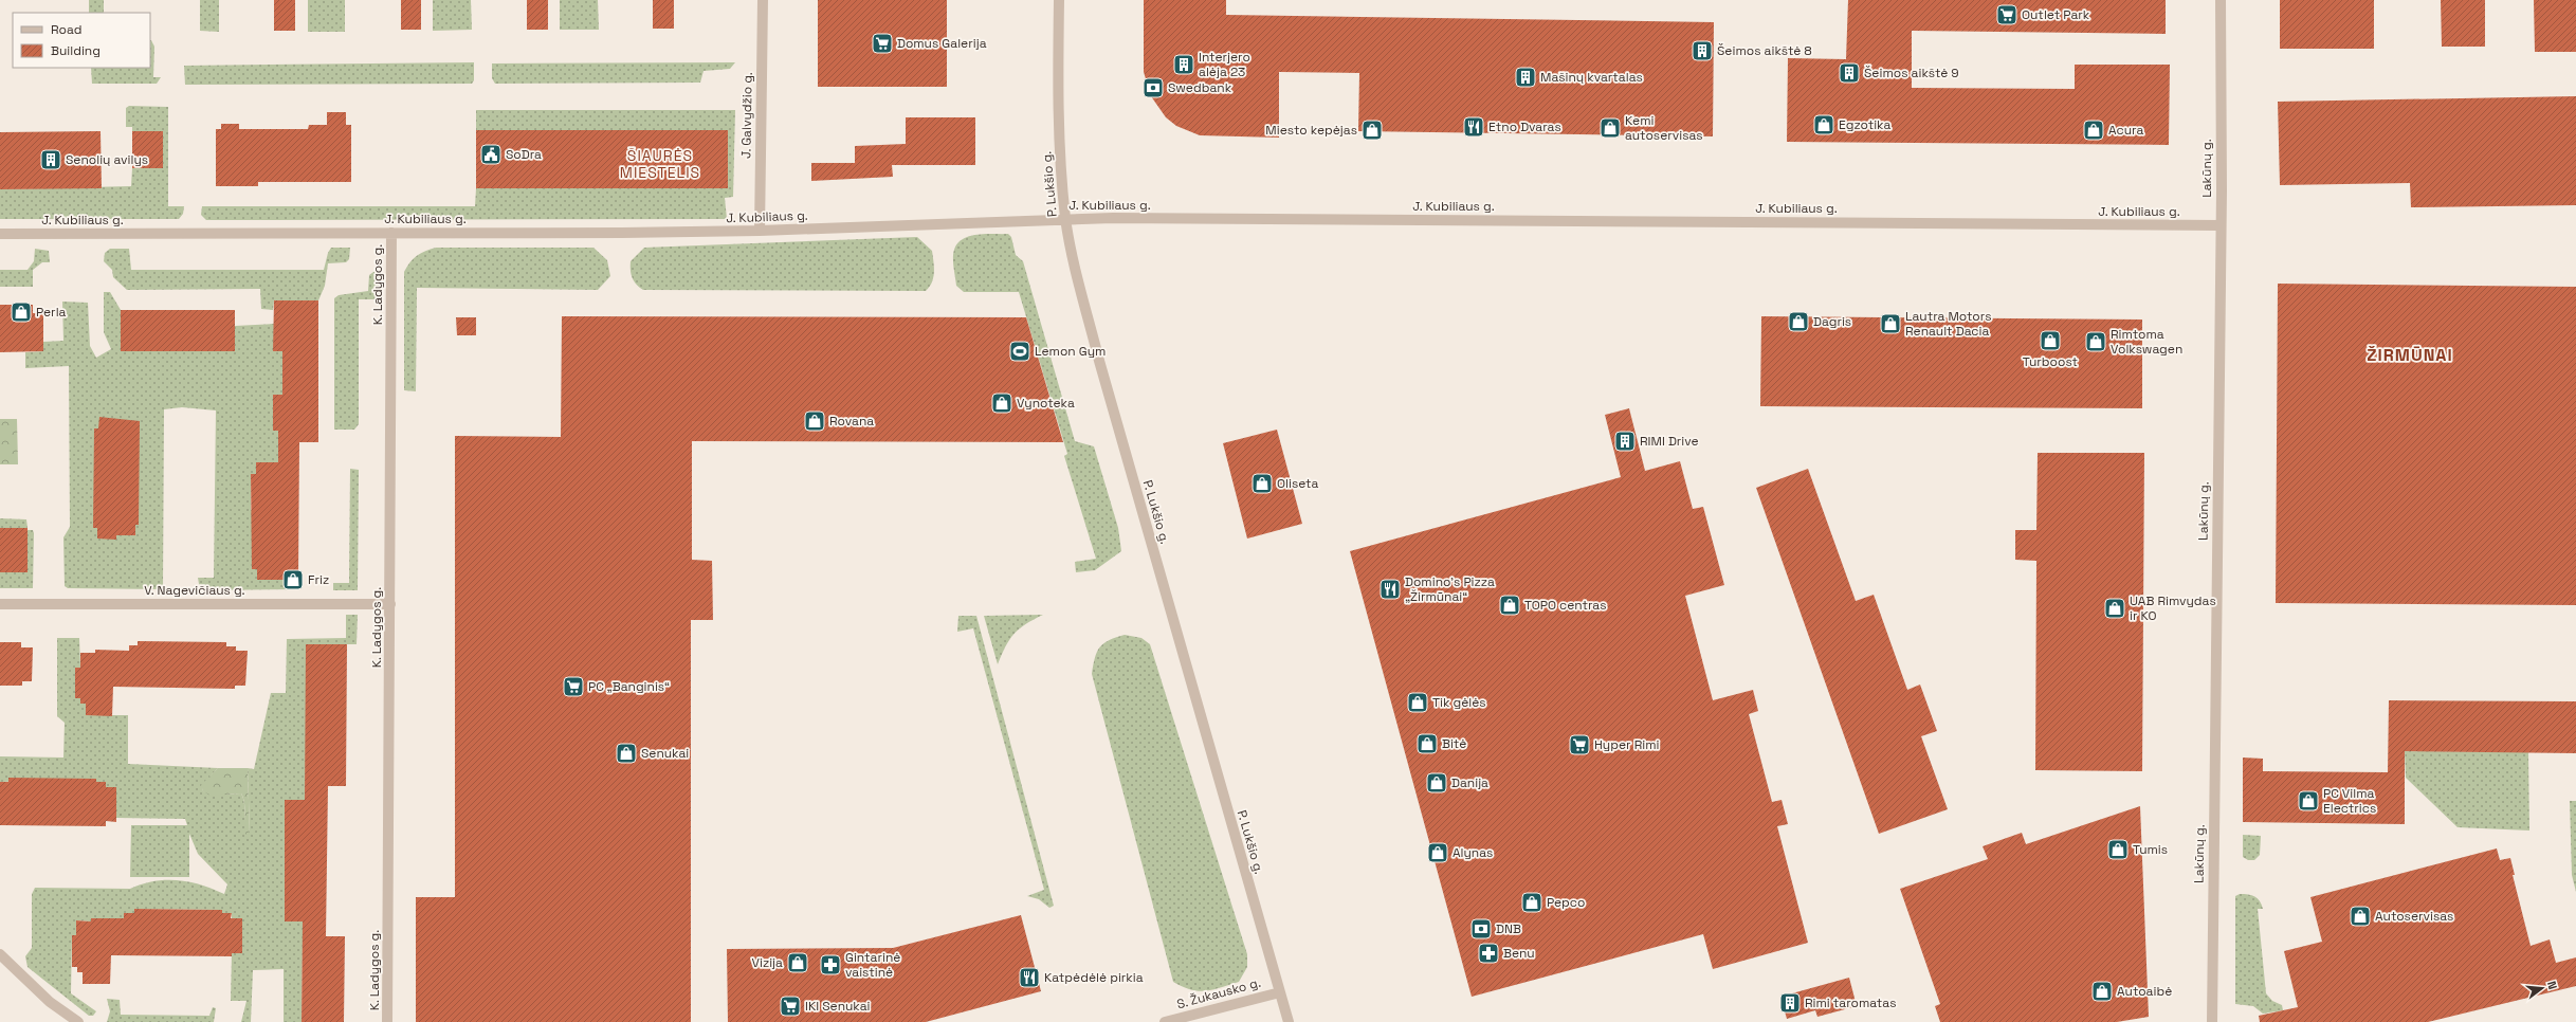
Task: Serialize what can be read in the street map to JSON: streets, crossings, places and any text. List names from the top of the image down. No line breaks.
{"streets":{"street":["J. Galvydžio g.","Lakūnų g.","P. Lukšio g.","J. Kubiliaus g.","K. Ladygos g.","V. Nagevičiaus g.","S. Žukausko g."]},"crossings":[["J. Galvydžio g.","J. Kubiliaus g."],["Lakūnų g.","J. Kubiliaus g."],["P. Lukšio g.","J. Kubiliaus g."],["P. Lukšio g.","S. Žukausko g."],["J. Kubiliaus g.","K. Ladygos g."],["K. Ladygos g.","V. Nagevičiaus g."]],"districts":["ŠIAURĖS MIESTELIS","ŽIRMŪNAI"],"places":{"supermarket":["Outlet Park","Domus Galerija","PC „Banginis“","Hyper Rimi","IKI Senukai"],"building":["Šeimos aikštė 8","Interjero alėja 23","Šeimos aikštė 9","Mašinų kvartalas","Senolių avilys","RIMI Drive","Rimi taromatas"],"bank":["Swedbank","DNB"],"shop":["Egzotika","Kemi autoservisas","Miesto kepėjas","Acura","Perla","Dagris","Lautra Motors Renault Dacia","Turboost","Rimtoma Volkswagen","Vynoteka","Rovana","Oliseta","Friz","TOPO centras","UAB Rimvydas ir KO","Tik gėlės","Bitė","Senukai","Danija","PC Vilma Electrics","Tumis","Alynas","Pepco","Autoservisas","Vizija","Autoaibė"],"restaurant":["Etno Dvaras","Domino's Pizza „Žirmūnai“","Katpėdėlė pirkia"],"public building":["SoDra"],"sports":["Lemon Gym"],"pharmacy":["Benu","Gintarinė vaistinė"]},"legend":["Road","Building"],"north":"right"}
